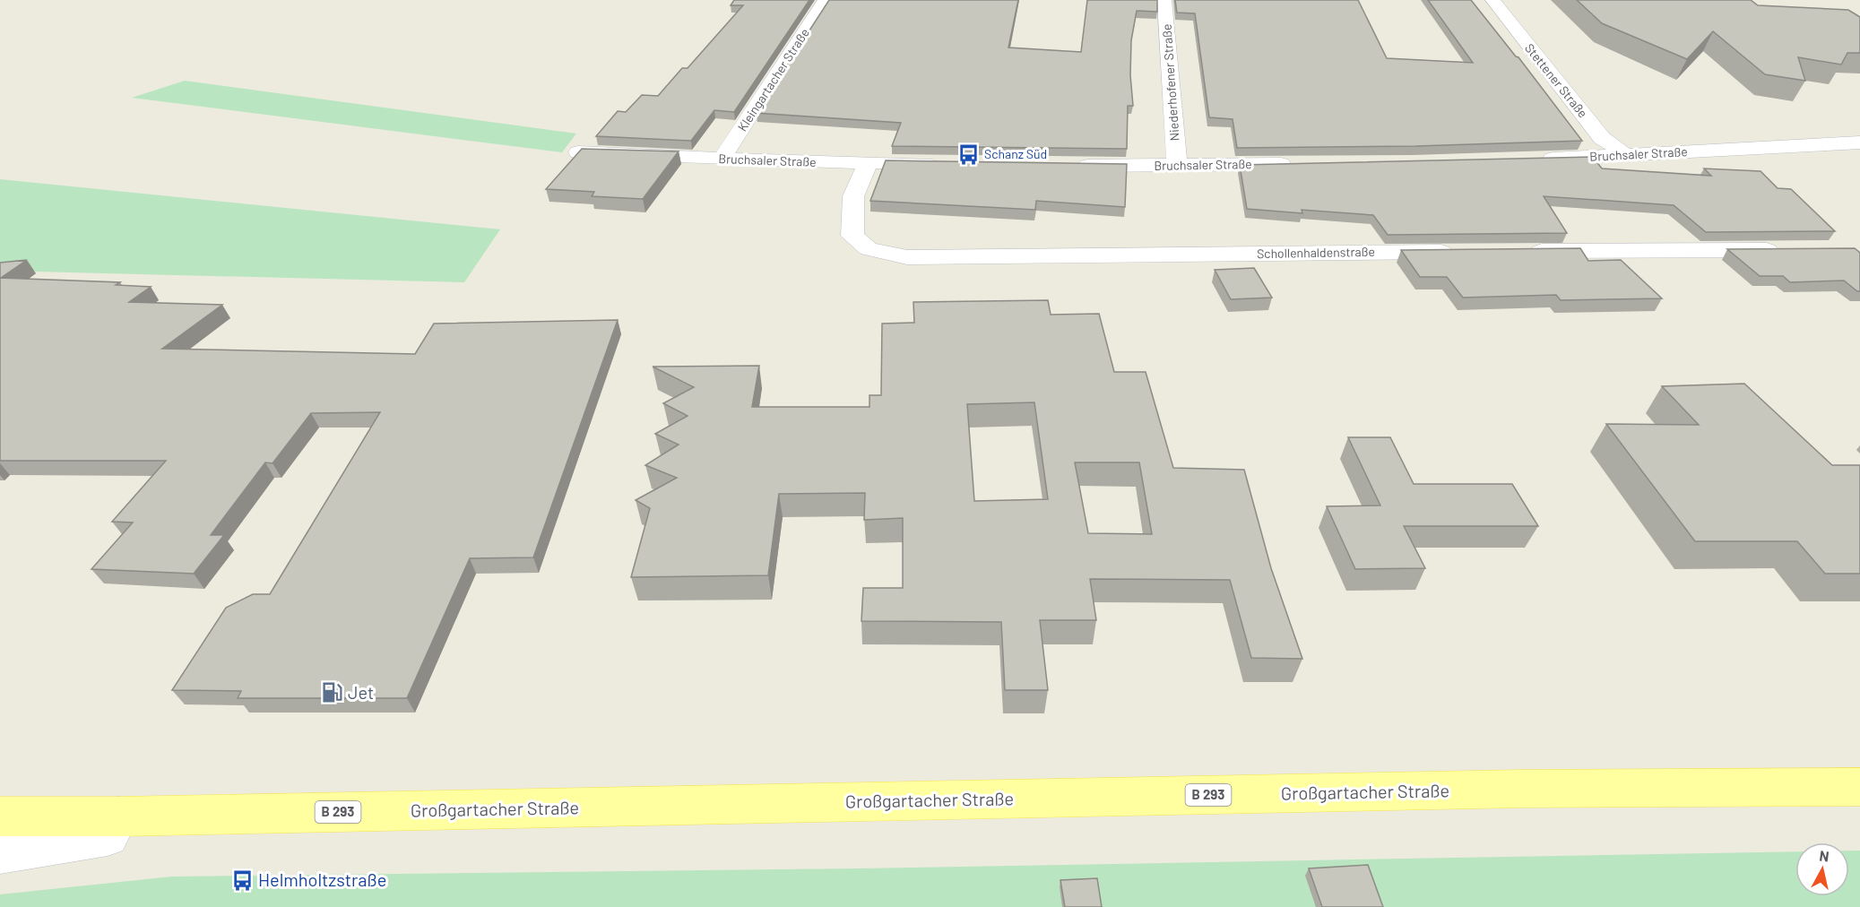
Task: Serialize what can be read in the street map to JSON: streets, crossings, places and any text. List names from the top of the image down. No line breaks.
{"streets":{"main road":["Großgartacher Straße","B 293"],"street":["Kleingartacher Straße","Stettener Straße","Niederhofener Straße","Bruchsaler Straße","Schollenhaldenstraße"]},"crossings":[["Kleingartacher Straße","Bruchsaler Straße"],["Stettener Straße","Bruchsaler Straße"],["Niederhofener Straße","Bruchsaler Straße"],["Bruchsaler Straße","Schollenhaldenstraße"]],"places":{"bus stop":["Schanz Süd","Helmholtzstraße"],"fuel station":["Jet"]},"north":"top"}
